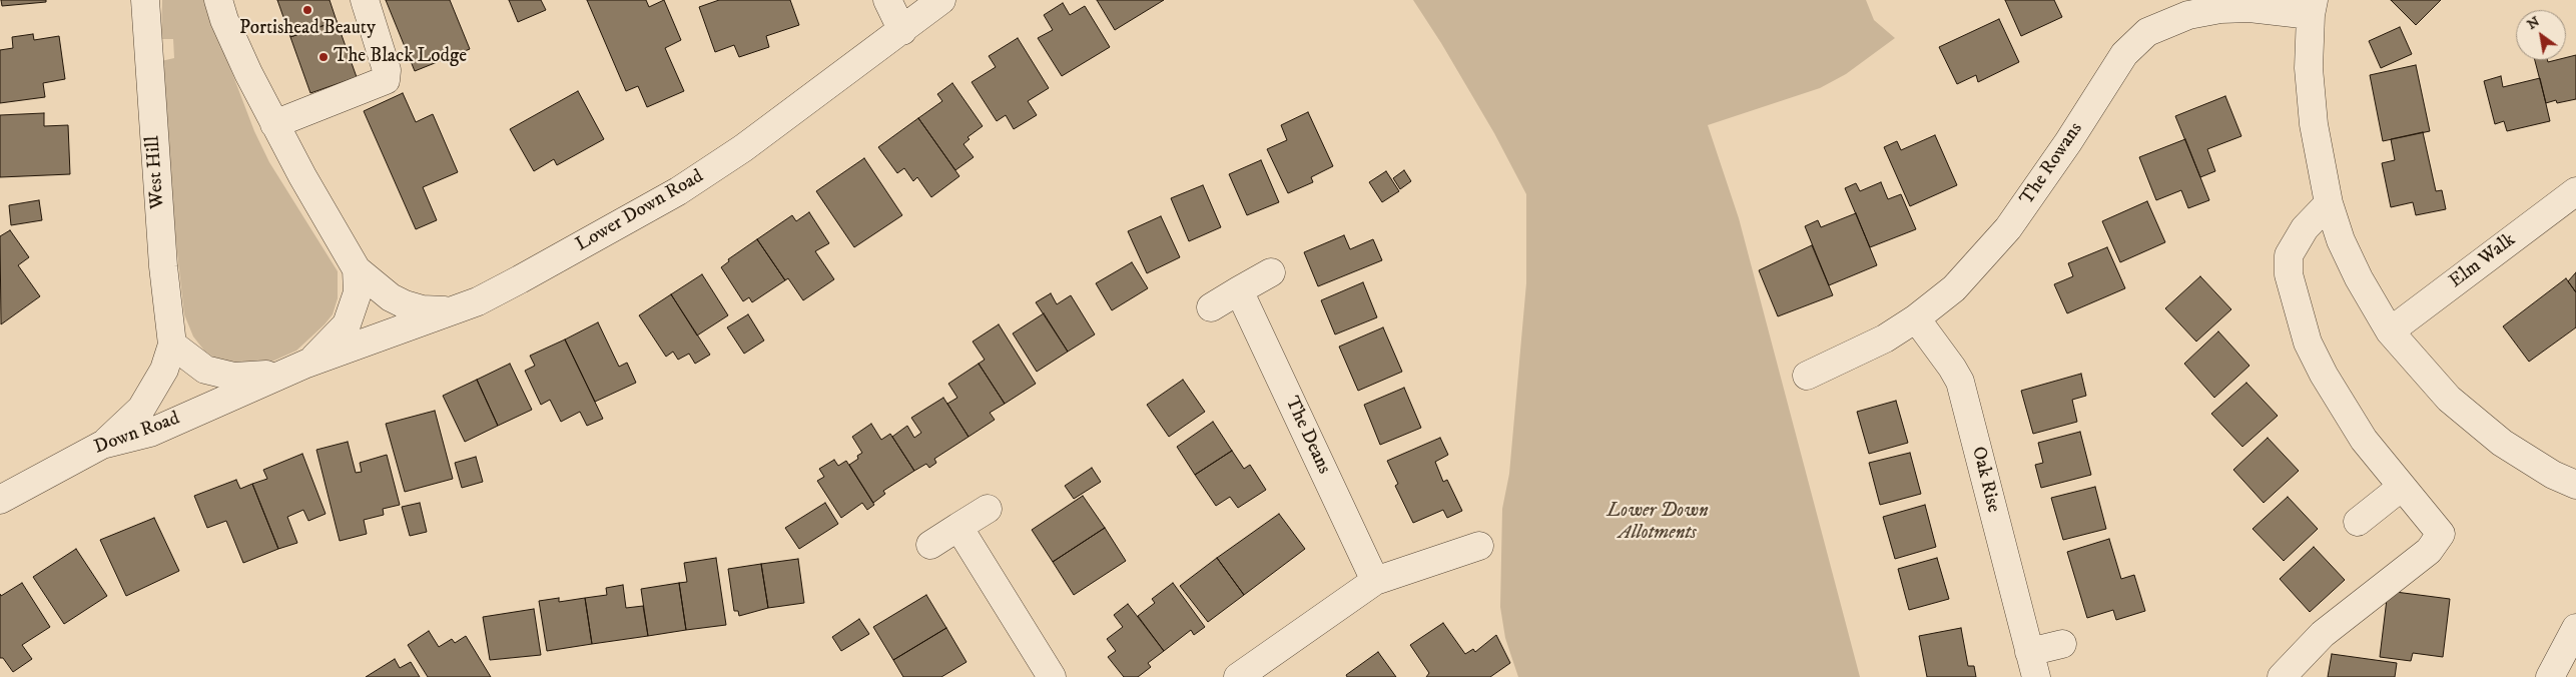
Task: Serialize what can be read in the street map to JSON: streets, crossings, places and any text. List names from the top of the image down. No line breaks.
{"streets":{"street":["The Rowans","West Hill","Lower Down Road","Elm Walk","Down Road","The Deans","Oak Rise"]},"crossings":[["The Rowans","Oak Rise"],["West Hill","Down Road"],["Lower Down Road","Down Road"]],"parks":["Lower Down Allotments"],"places":["Portishead Beauty","The Black Lodge"],"north":"top left"}
